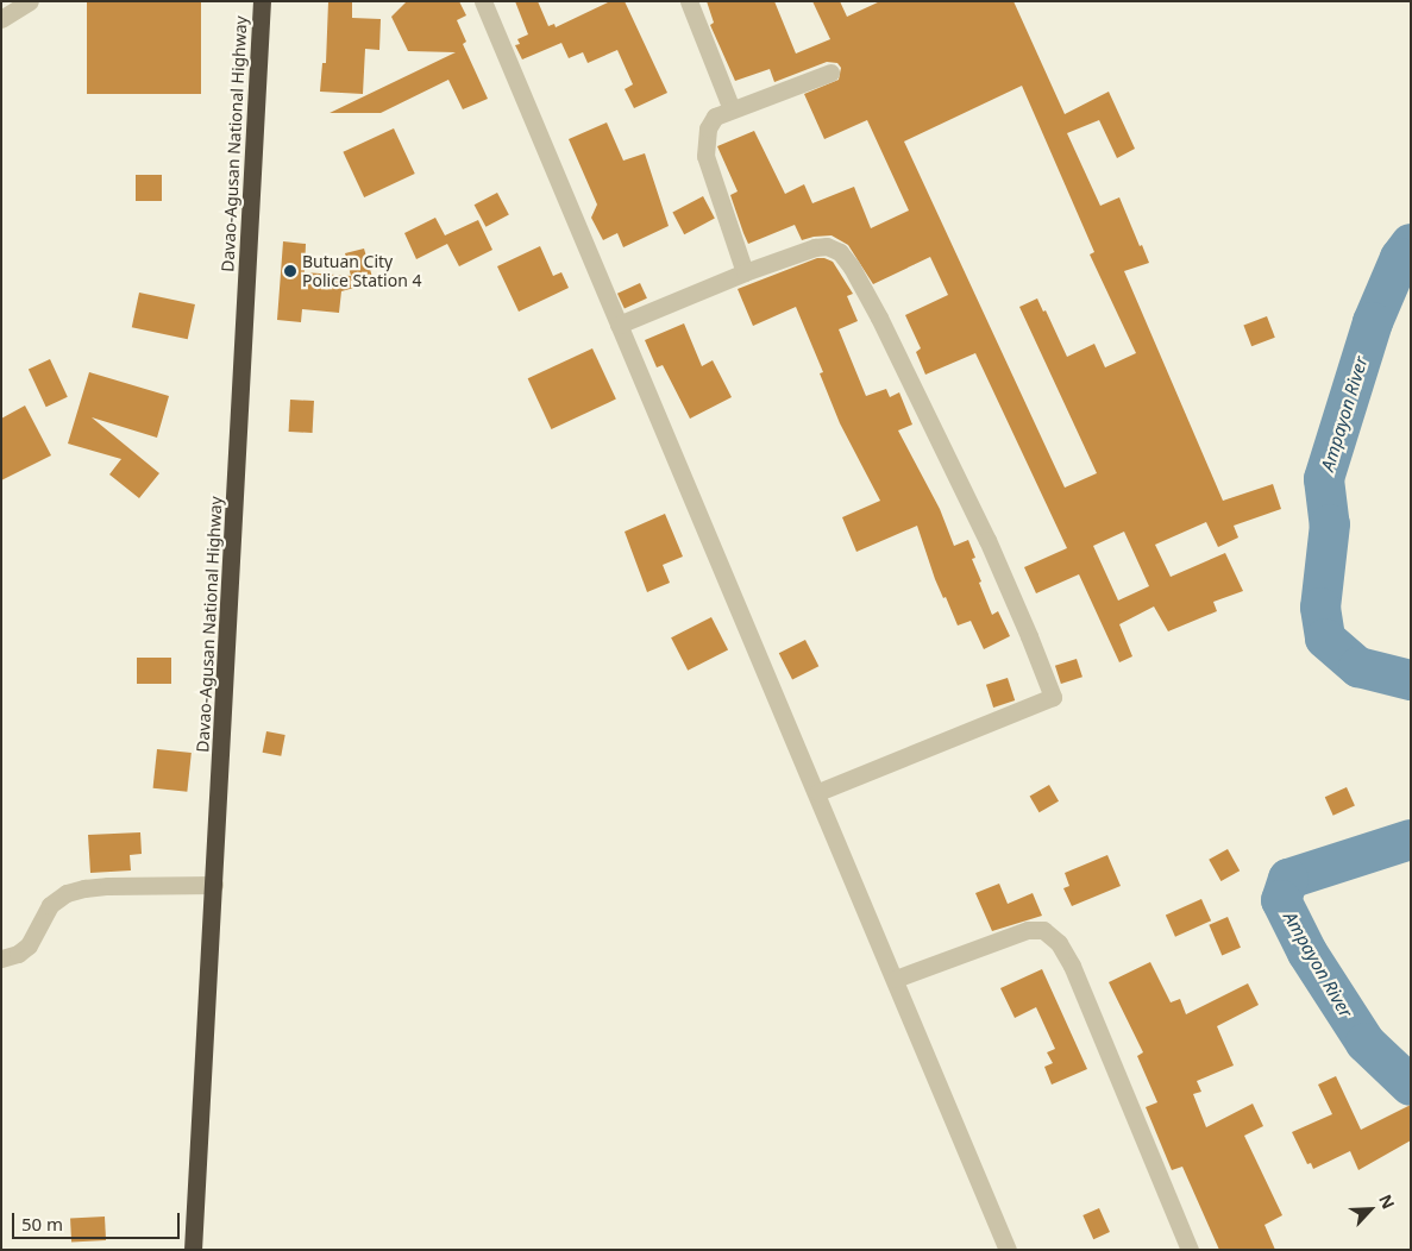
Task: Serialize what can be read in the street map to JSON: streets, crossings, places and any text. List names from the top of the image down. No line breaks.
{"streets":{"highway":["Davao-Agusan National Highway"]},"water":["Ampayon River"],"places":["Butuan City Police Station 4"],"scale_bar":"50 m","north":"top right"}
